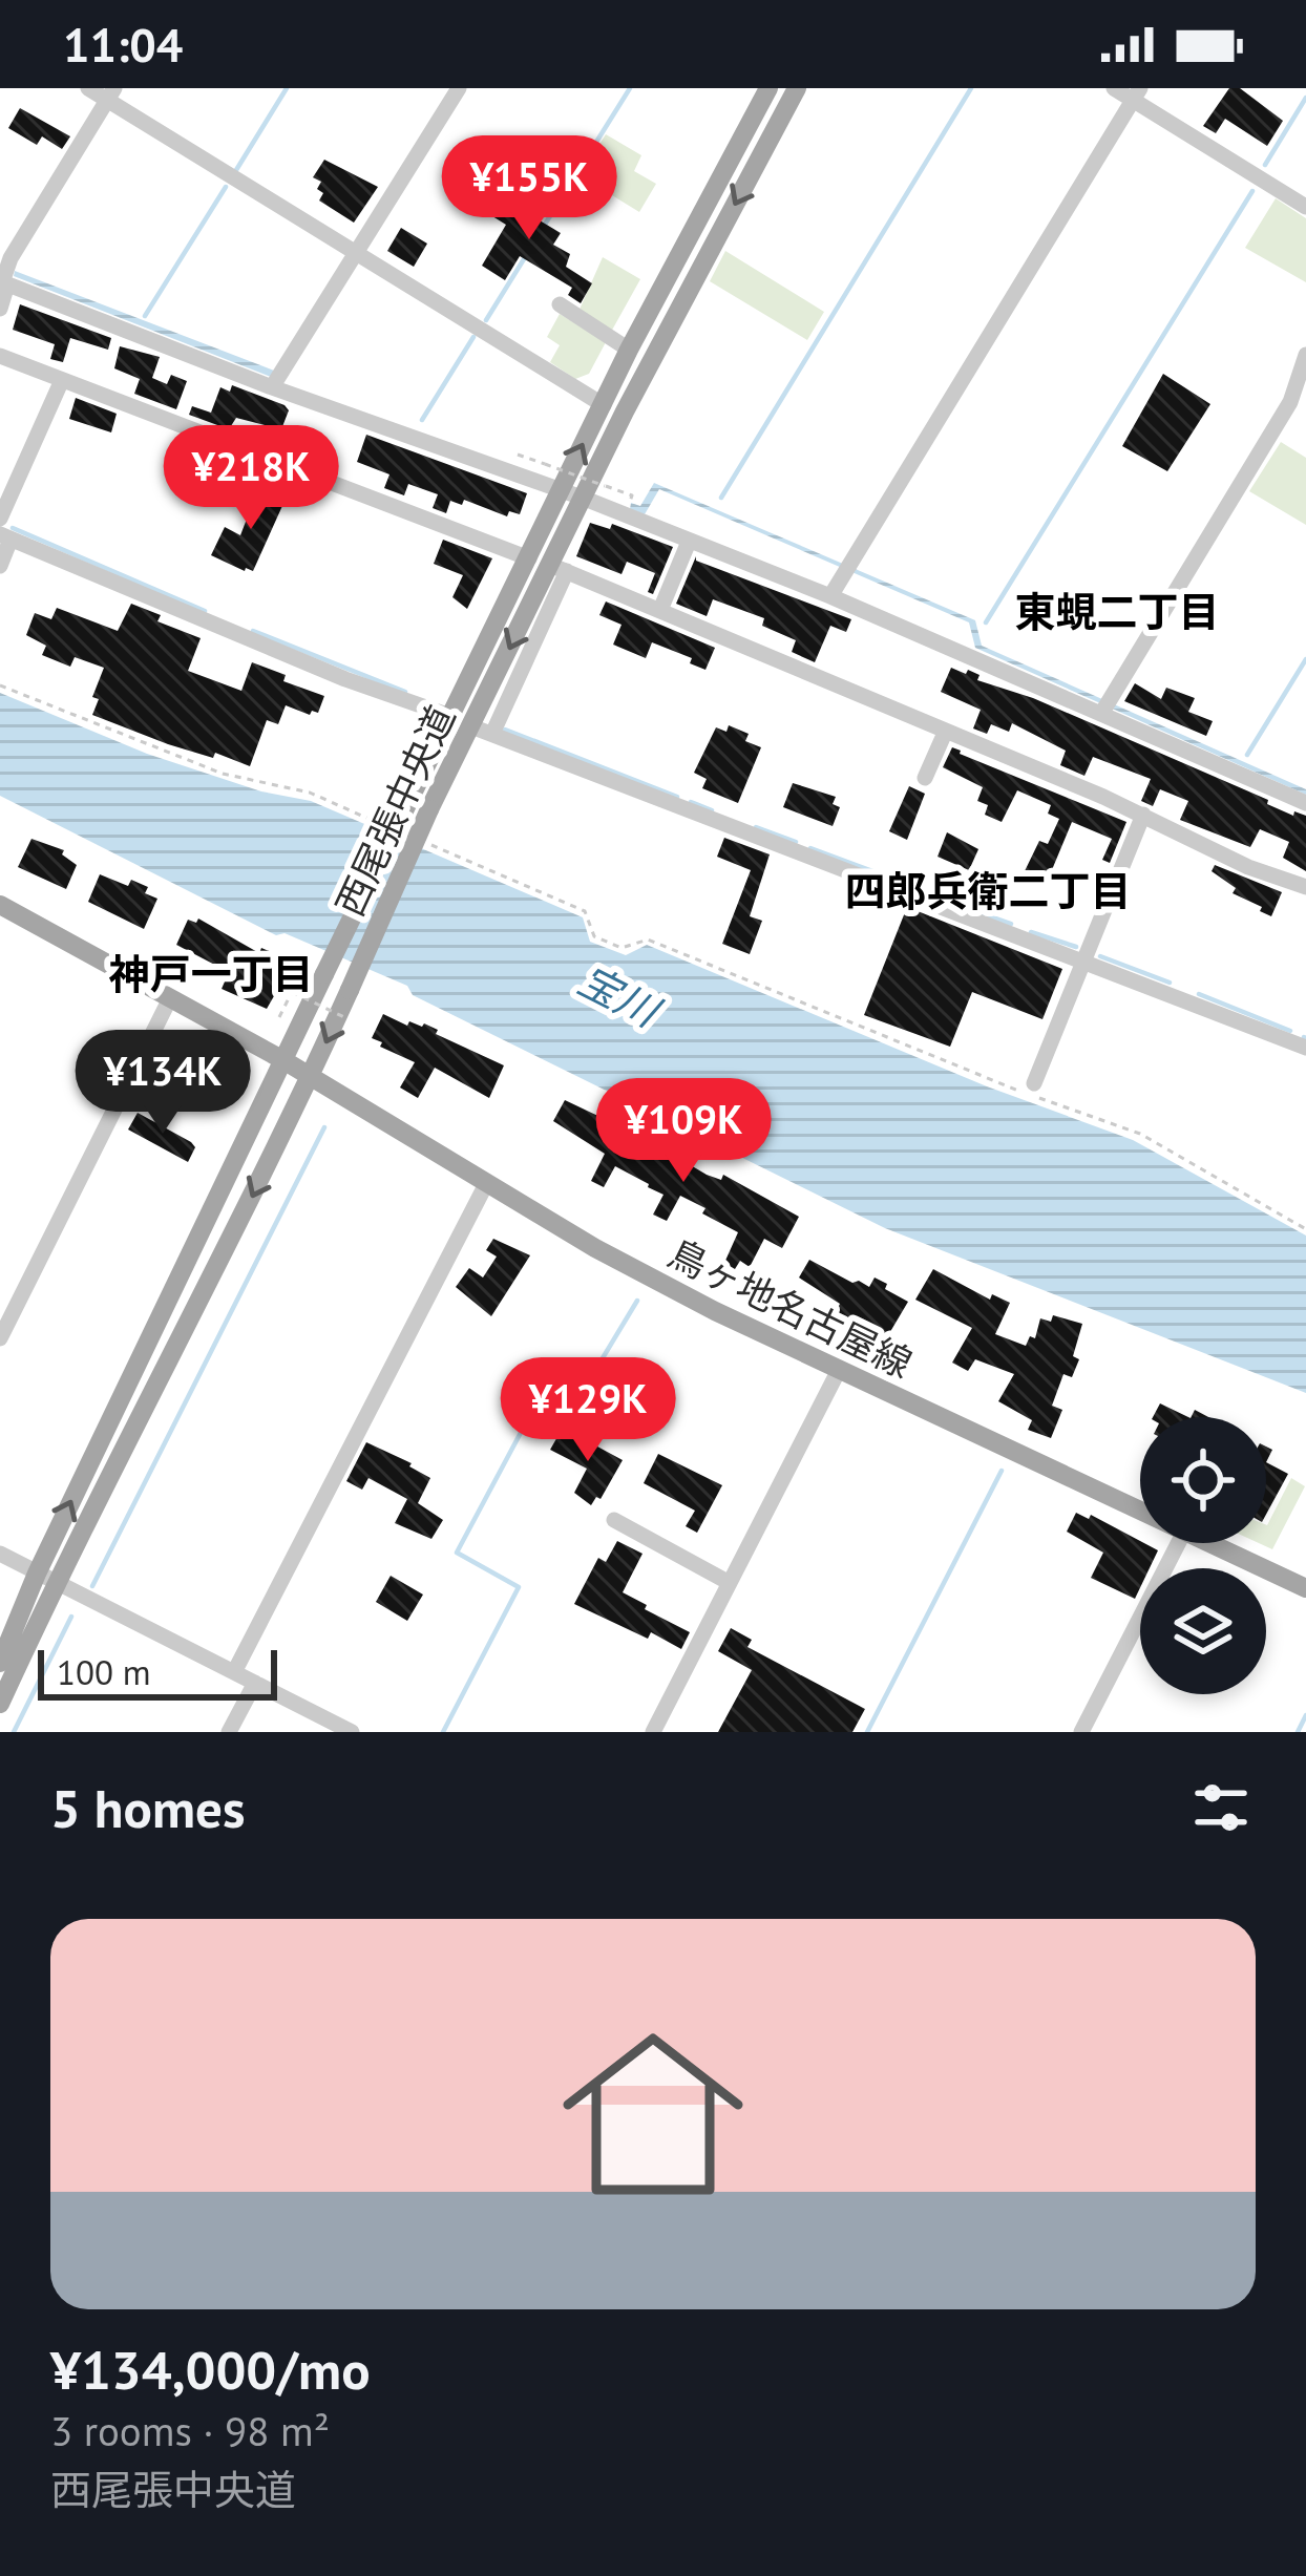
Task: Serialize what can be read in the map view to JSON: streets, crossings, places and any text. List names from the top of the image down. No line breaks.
{"streets":{"main road":["西尾張中央道","鳥ヶ地名古屋線"]},"crossings":[["西尾張中央道","鳥ヶ地名古屋線"]],"districts":["東蜆二丁目","四郎兵衛二丁目","神戸一丁目"],"water":["宝川"],"scale_bar":"100 m","page":{"status":"11:04","price":["¥155K","¥218K","¥134K","¥109K","¥129K"],"scale":"100 m","heading":"5 homes","list":[{"name":"¥134,000/mo","note":"3 rooms · 98 m² · 西尾張中央道"}]}}
